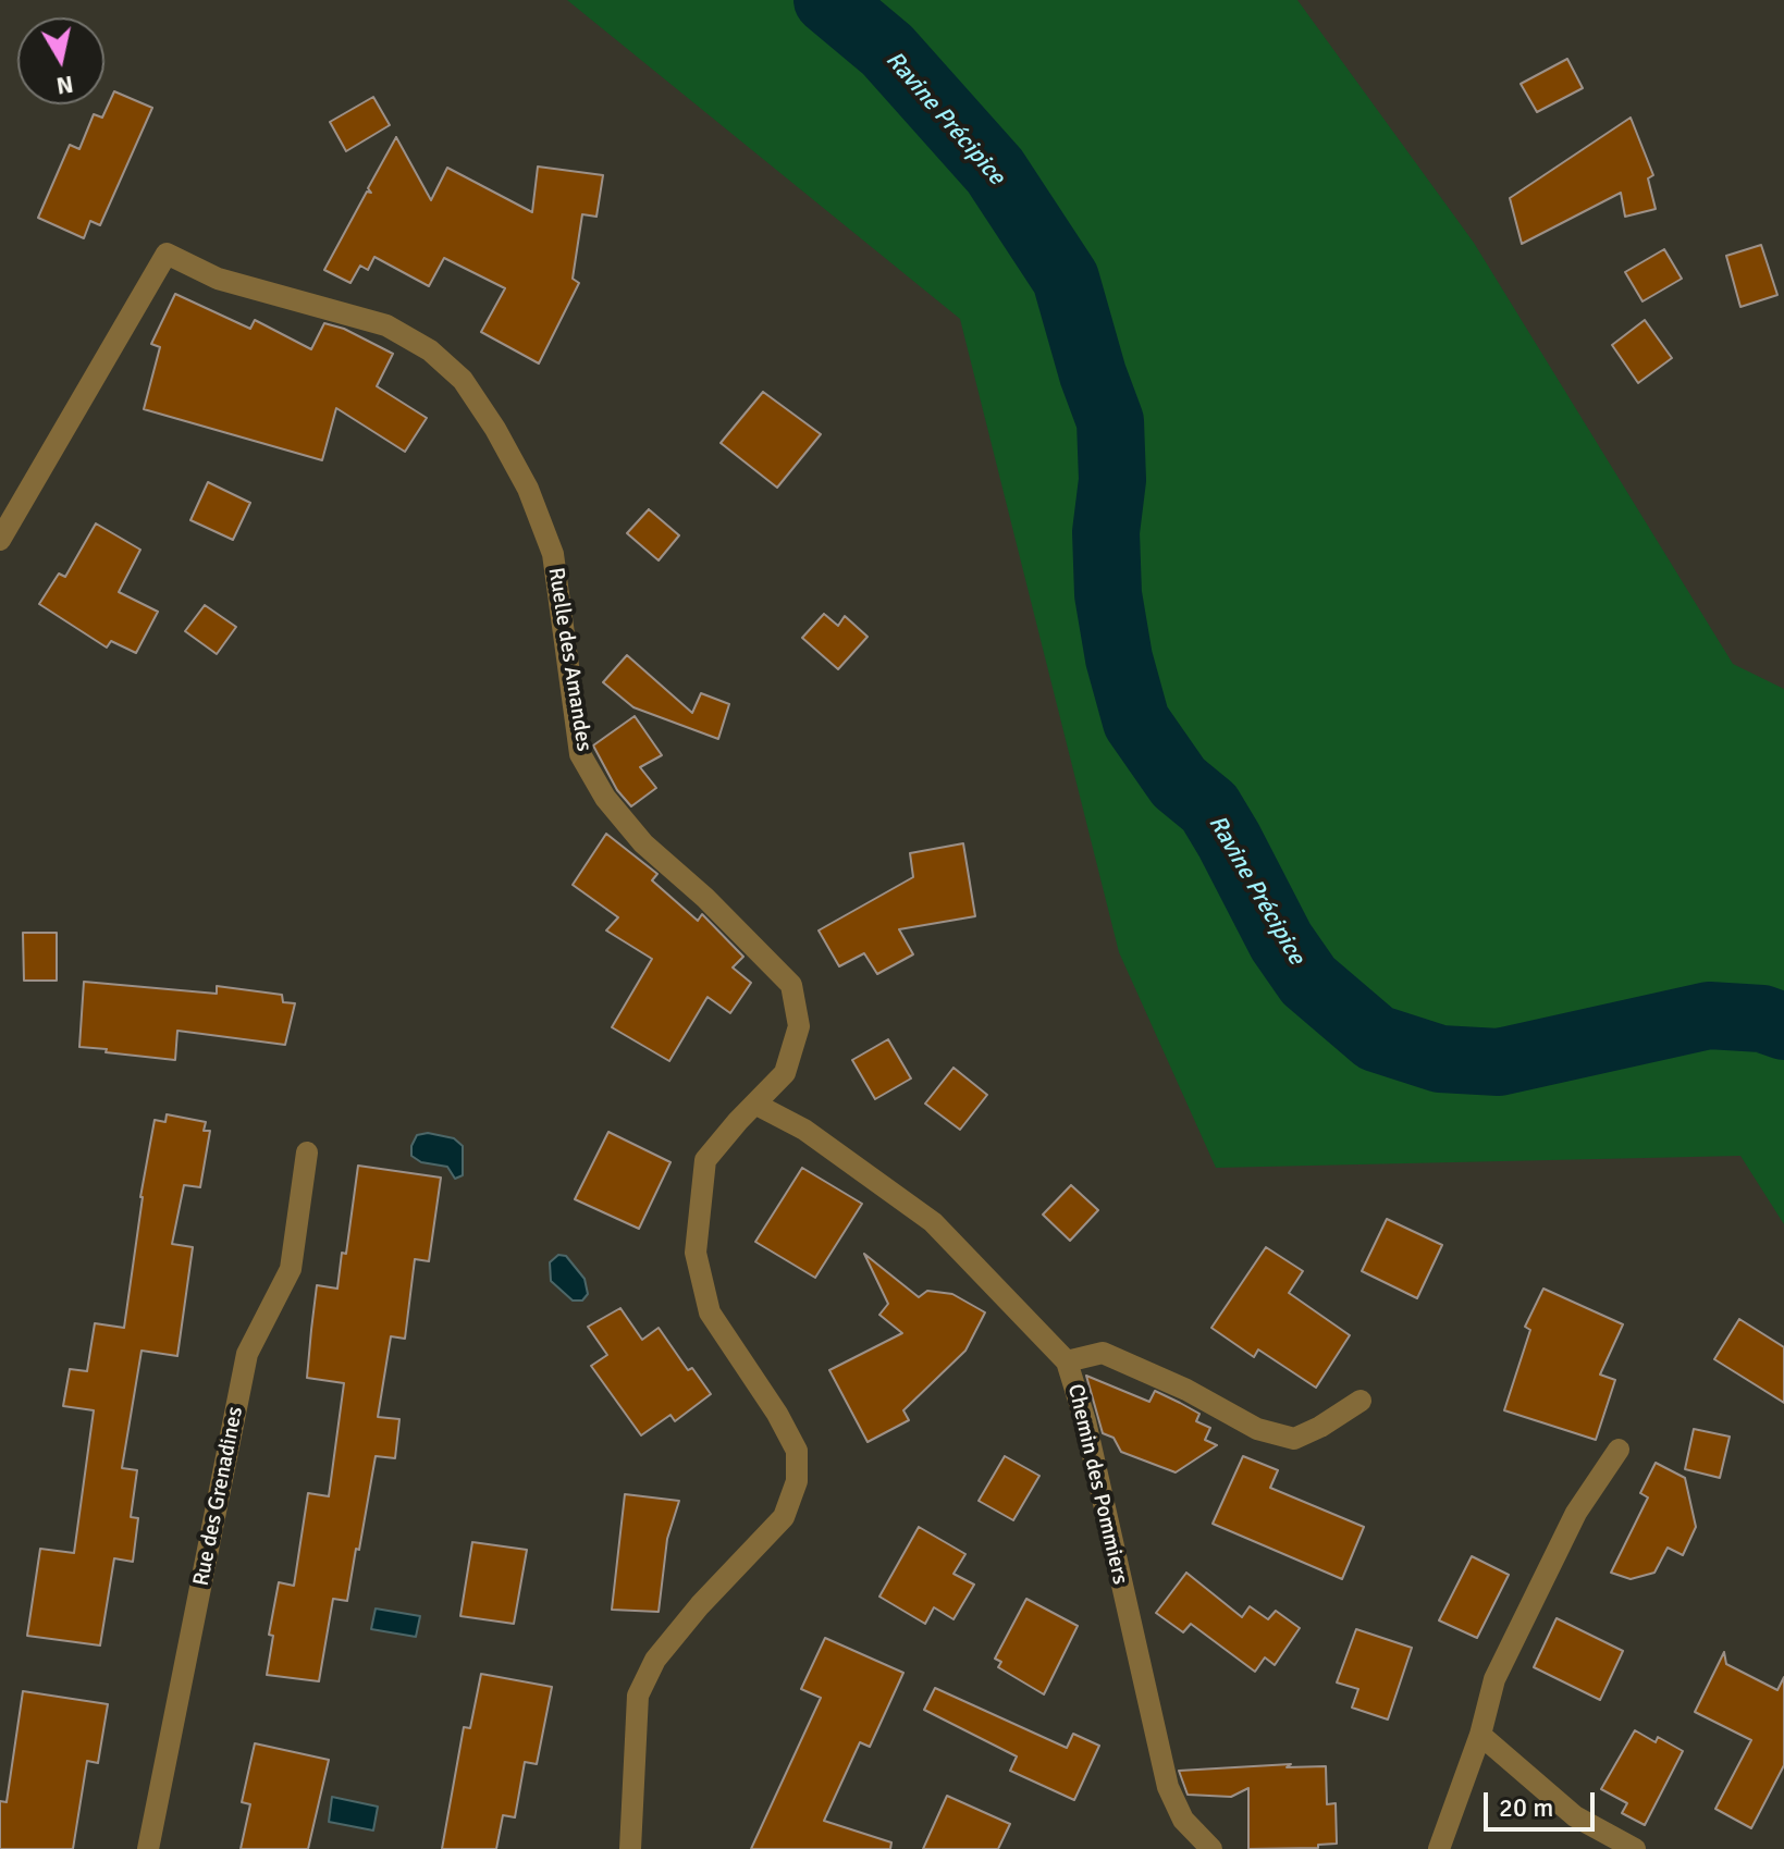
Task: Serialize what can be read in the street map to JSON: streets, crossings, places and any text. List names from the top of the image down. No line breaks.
{"streets":{"street":["Ruelle des Amandes","Chemin des Pommiers","Rue des Grenadines"]},"crossings":[["Ruelle des Amandes","Chemin des Pommiers"]],"water":["Ravine Précipice"],"scale_bar":"20 m","north":"bottom"}
